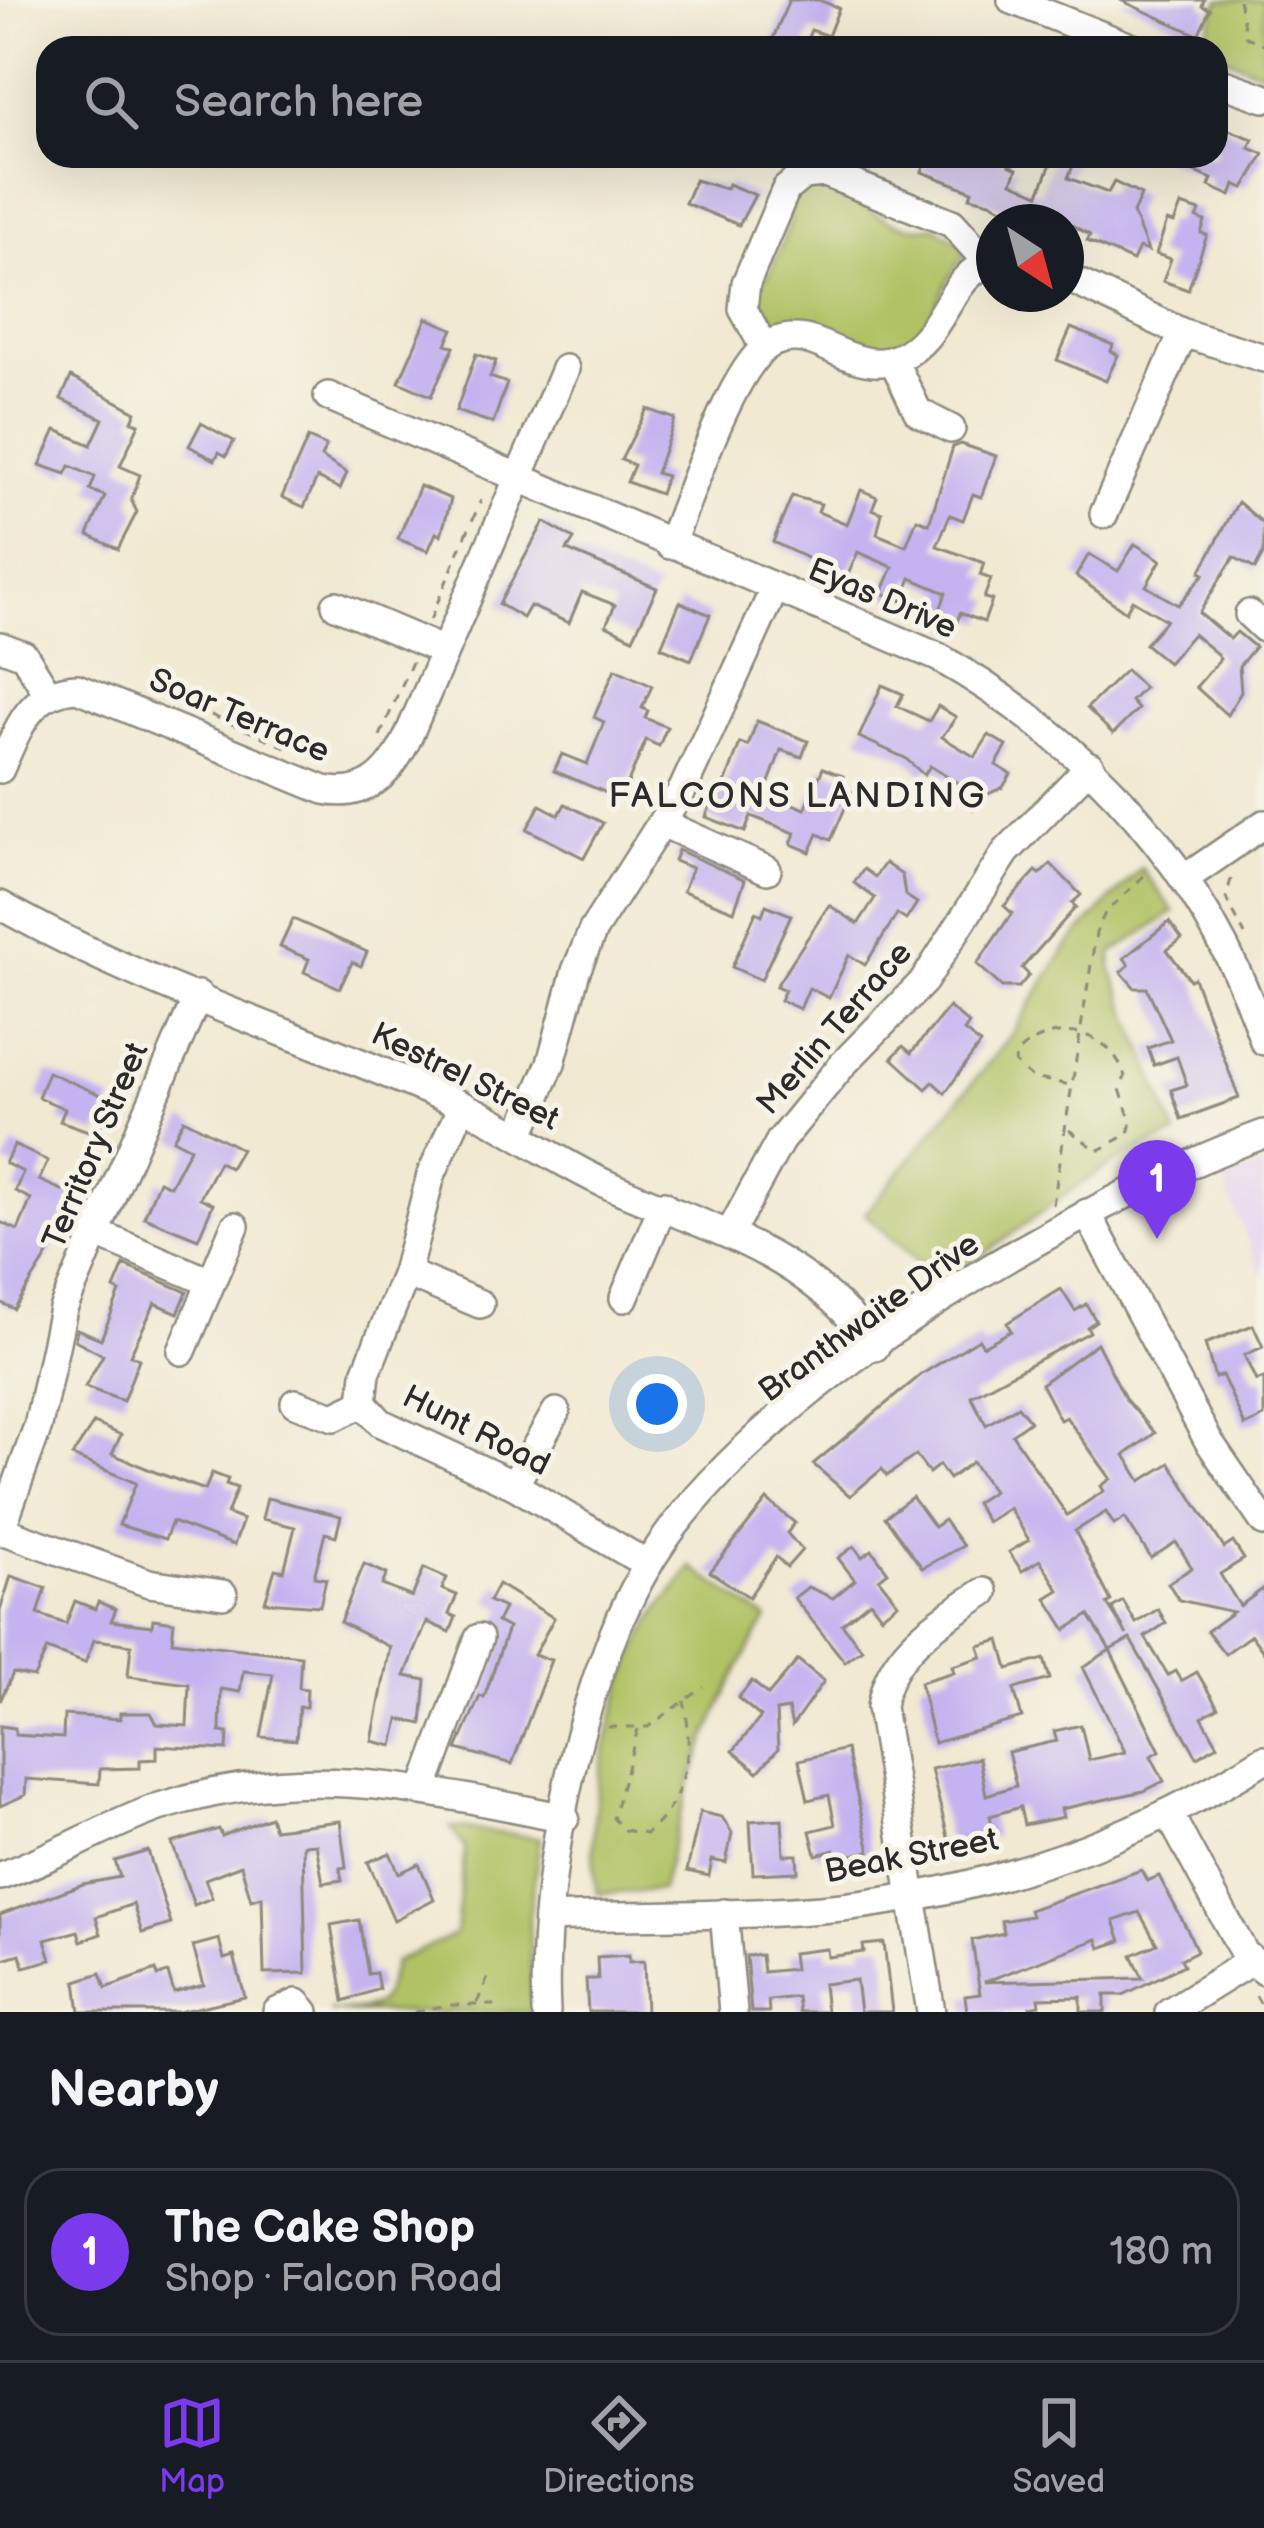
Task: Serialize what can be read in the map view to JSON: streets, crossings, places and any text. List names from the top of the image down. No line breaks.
{"streets":{"street":["Eyas Drive","Soar Terrace","Merlin Terrace","Kestrel Street","Territory Street","Branthwaite Drive","Hunt Road","Beak Street"]},"crossings":[["Eyas Drive","Soar Terrace"],["Eyas Drive","Merlin Terrace"],["Merlin Terrace","Kestrel Street"],["Kestrel Street","Territory Street"],["Kestrel Street","Branthwaite Drive"],["Kestrel Street","Hunt Road"],["Branthwaite Drive","Hunt Road"],["Branthwaite Drive","Beak Street"]],"districts":["FALCONS LANDING"],"north":"bottom right","page":{"search":"Search here","pins":"1","heading":"Nearby","list":[{"mark":"1","name":"The Cake Shop","note":"Shop · Falcon Road","value":"180 m"}],"nav":["Map","Directions","Saved"]}}
